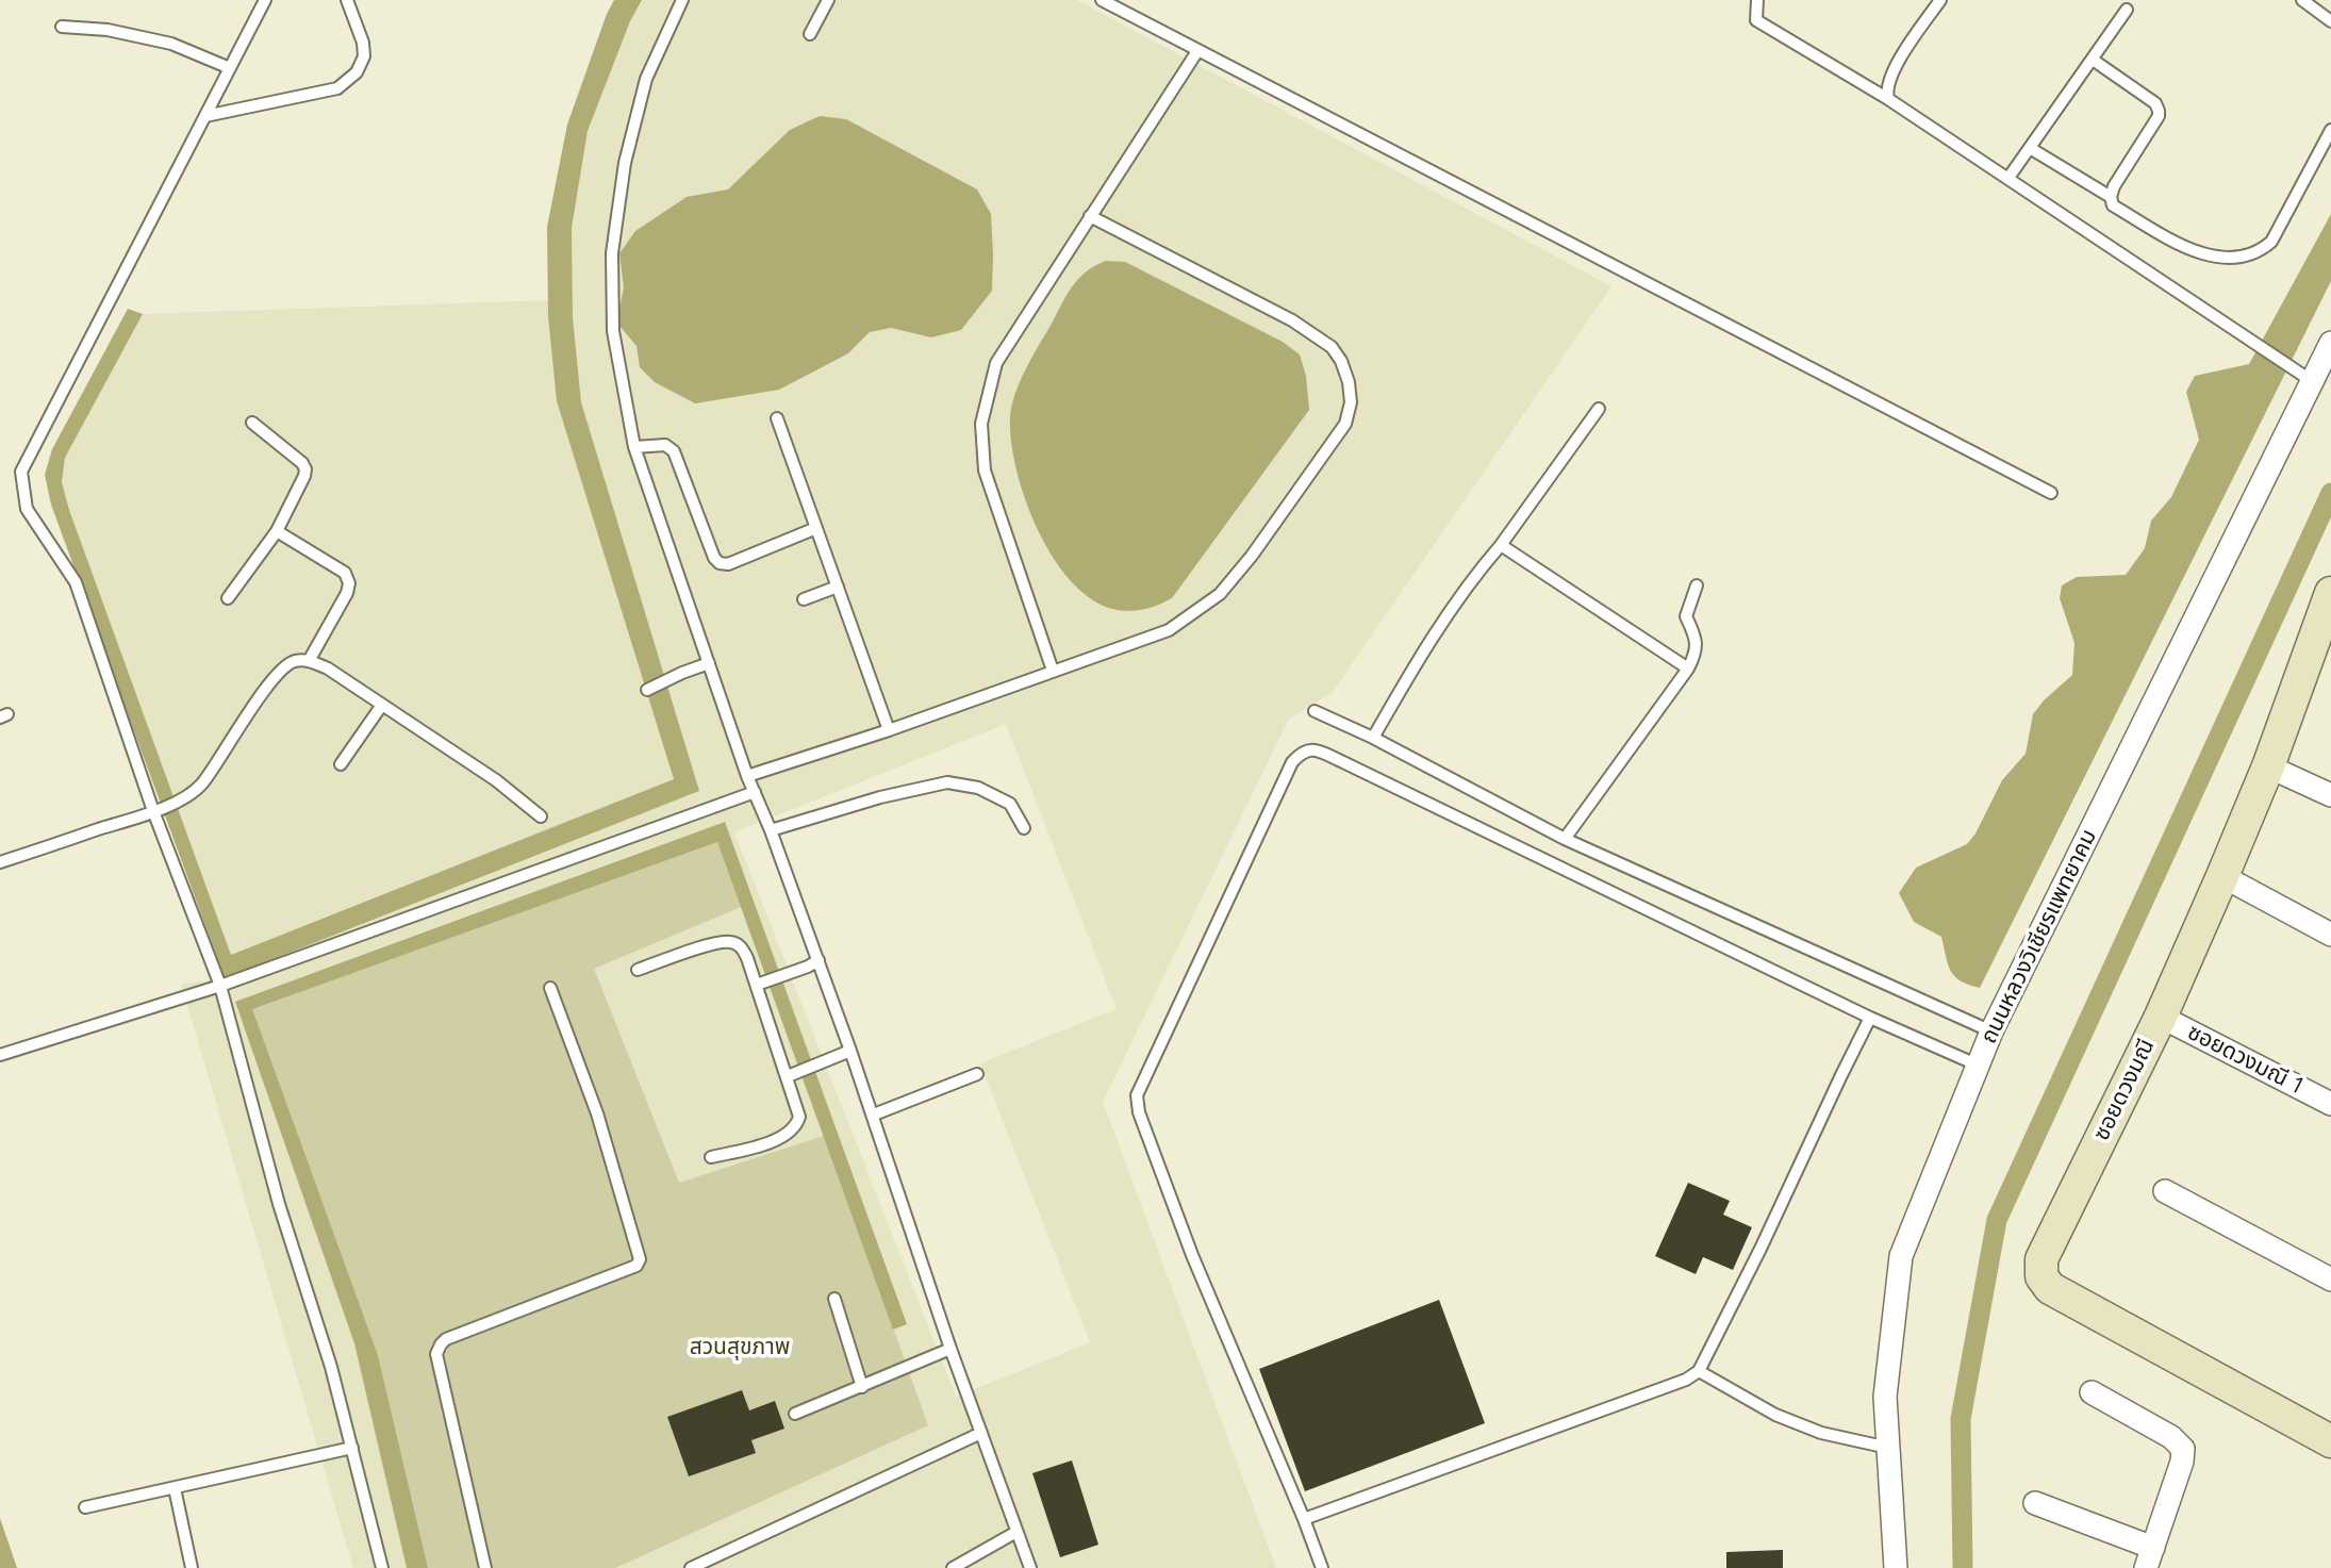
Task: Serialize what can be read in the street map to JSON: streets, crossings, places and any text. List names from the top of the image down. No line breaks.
{"streets":{"street":["ถนนหลวงวิเชียรแพทยาคม","ซอยดวงมณี 1","ซอยดวงมณี"]},"crossings":[["ซอยดวงมณี 1","ซอยดวงมณี"]],"parks":["สวนสุขภาพ"]}
